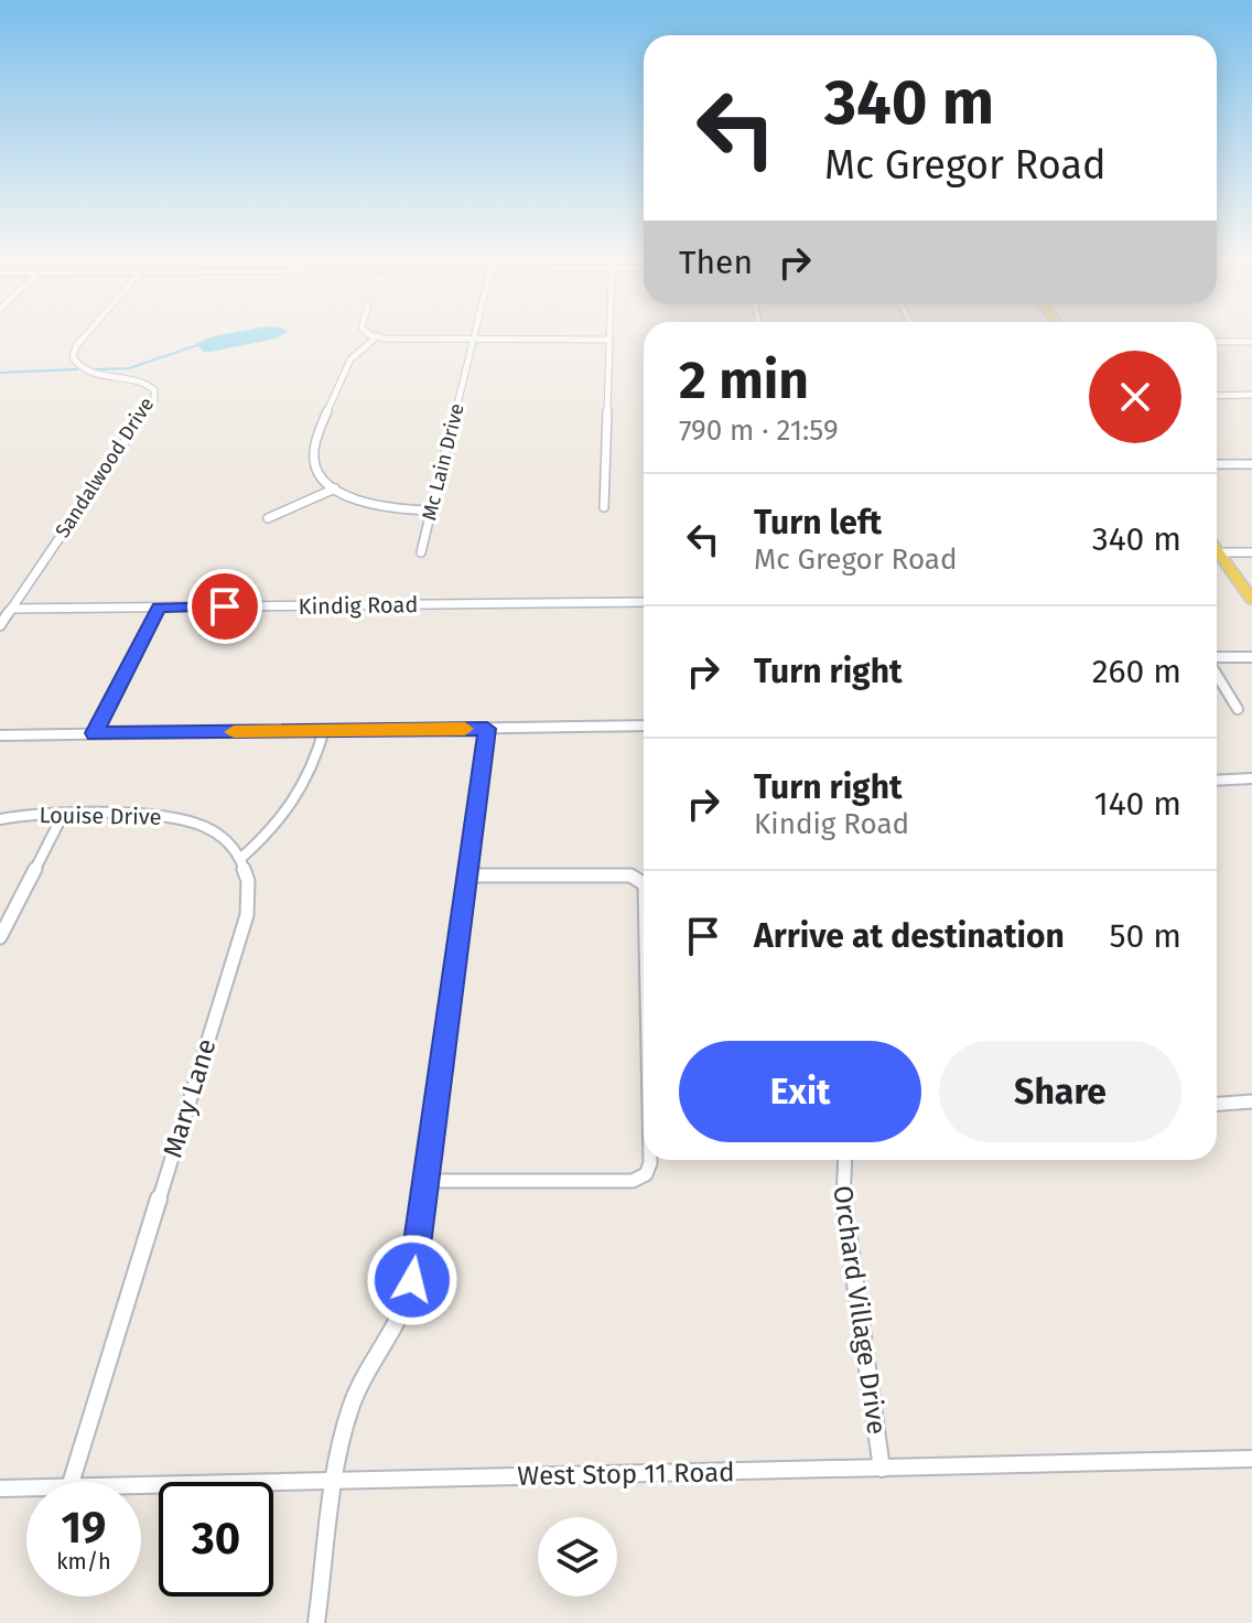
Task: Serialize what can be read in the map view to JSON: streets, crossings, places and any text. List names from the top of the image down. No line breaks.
{"streets":{"street":["Mc Lain Drive","Sandalwood Drive","Kindig Road","Louise Drive","Mary Lane","Orchard Village Drive","West Stop 11 Road"]},"crossings":[["Sandalwood Drive","Kindig Road"],["Louise Drive","Mary Lane"],["Orchard Village Drive","West Stop 11 Road"]],"page":{"turn":["340 m","Mc Gregor Road"],"then":"Then","heading":["2 min","790 m · 21:59"],"list":[{"name":"Turn left","note":"Mc Gregor Road","value":"340 m"},{"name":"Turn right","value":"260 m"},{"name":"Turn right","note":"Kindig Road","value":"140 m"},{"name":"Arrive at destination","value":"50 m"}],"buttons":["Exit","Share"],"speed":"19 km/h","limit":"30"}}
